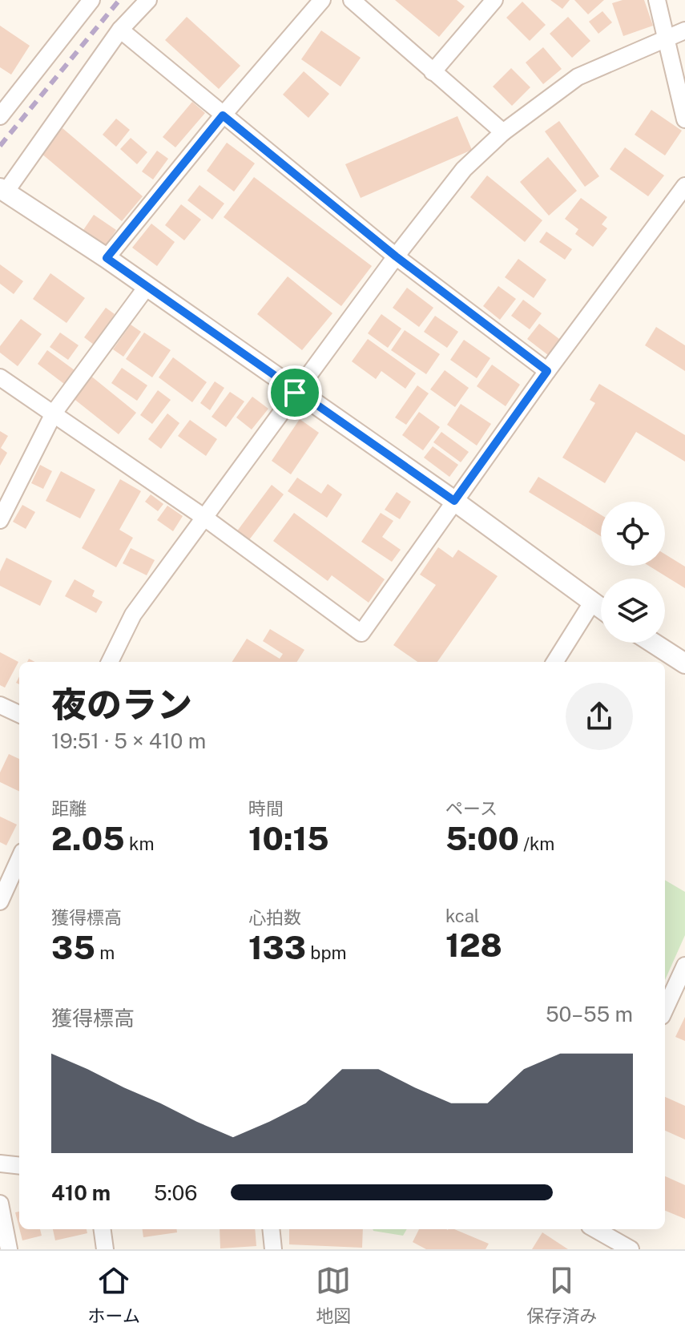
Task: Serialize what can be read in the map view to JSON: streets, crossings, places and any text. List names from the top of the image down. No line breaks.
{"page":{"heading":["夜のラン","19:51 · 5 × 410 m"],"stats":[["距離","2.05 km"],["時間","10:15"],["ペース","5:00 /km"],["獲得標高","35 m"],["心拍数","133 bpm"],["kcal","128"]],"chart":["獲得標高","50–55 m"],"list":[{"name":"410 m","note":"5:06"}],"tabs":["ホーム","地図","保存済み"]}}
